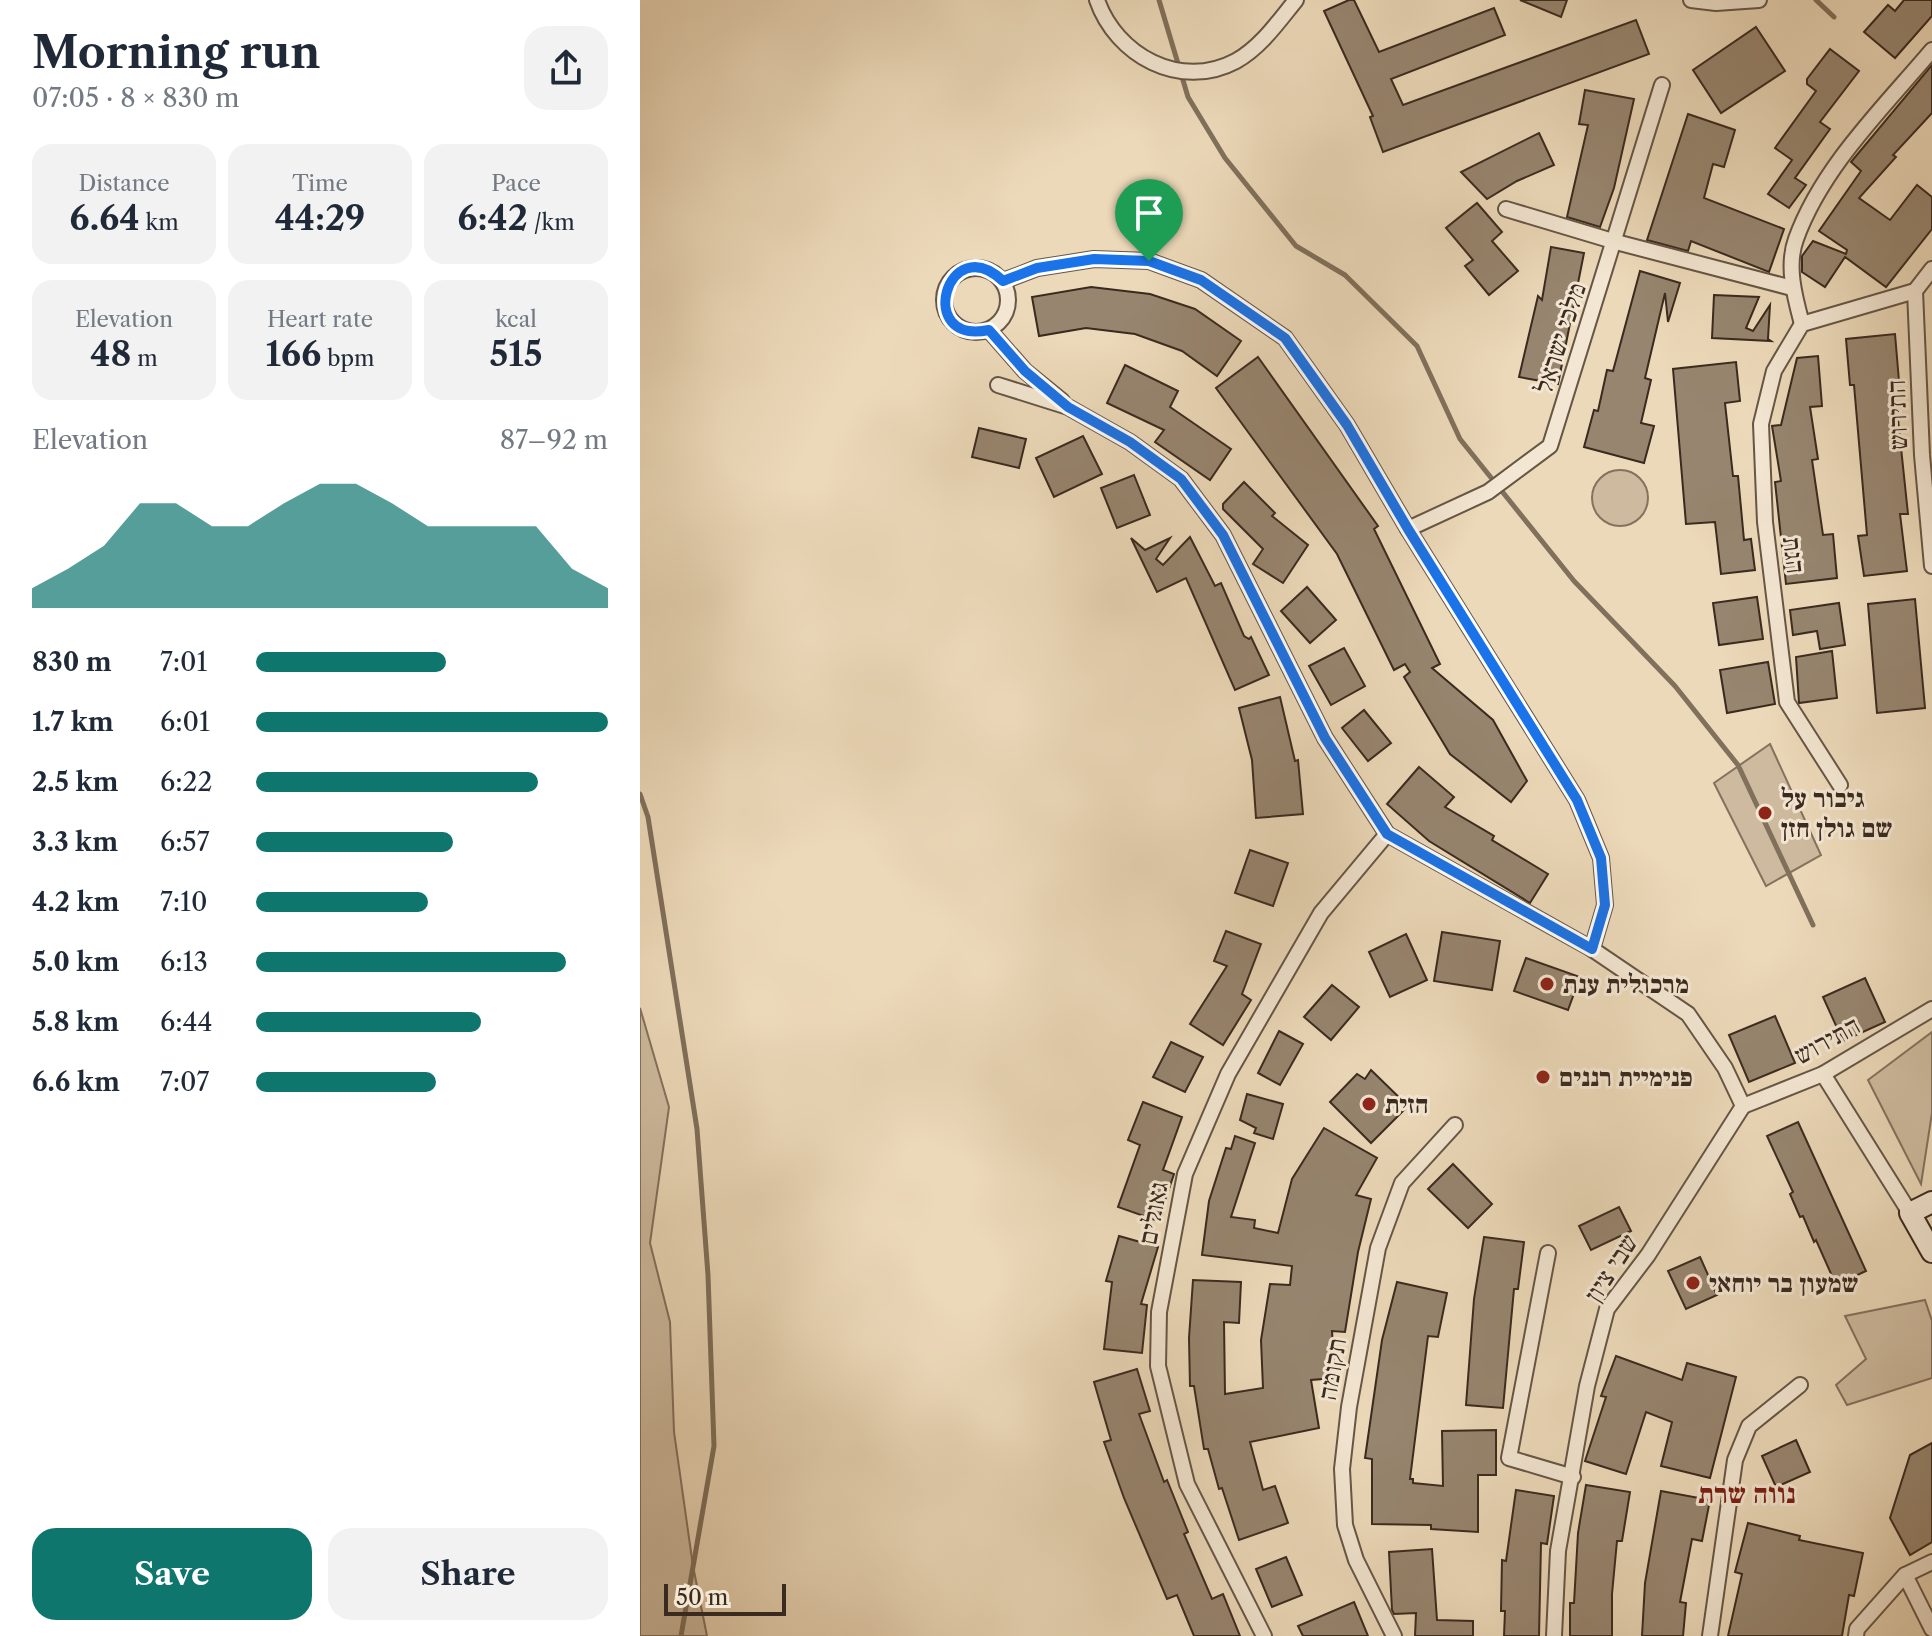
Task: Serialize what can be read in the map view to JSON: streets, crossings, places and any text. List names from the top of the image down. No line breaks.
{"streets":{"street":["מלכי ישראל","התירוש","הגת","גאולים","שבי ציון","תקומה"]},"crossings":[["התירוש","שבי ציון"]],"districts":["נווה שרת"],"places":["גיבור על שם גולן חזן","מרכולית ענת","פנימיית רננים","הזית","שמעון בר יוחאי"],"scale_bar":"50 m","page":{"heading":["Morning run","07:05 · 8 × 830 m"],"stats":[["Distance","6.64 km"],["Time","44:29"],["Pace","6:42 /km"],["Elevation","48 m"],["Heart rate","166 bpm"],["kcal","515"]],"chart":["Elevation","87–92 m"],"list":[{"name":"830 m","note":"7:01"},{"name":"1.7 km","note":"6:01"},{"name":"2.5 km","note":"6:22"},{"name":"3.3 km","note":"6:57"},{"name":"4.2 km","note":"7:10"},{"name":"5.0 km","note":"6:13"},{"name":"5.8 km","note":"6:44"},{"name":"6.6 km","note":"7:07"}],"buttons":["Save","Share"],"scale":"50 m"}}
